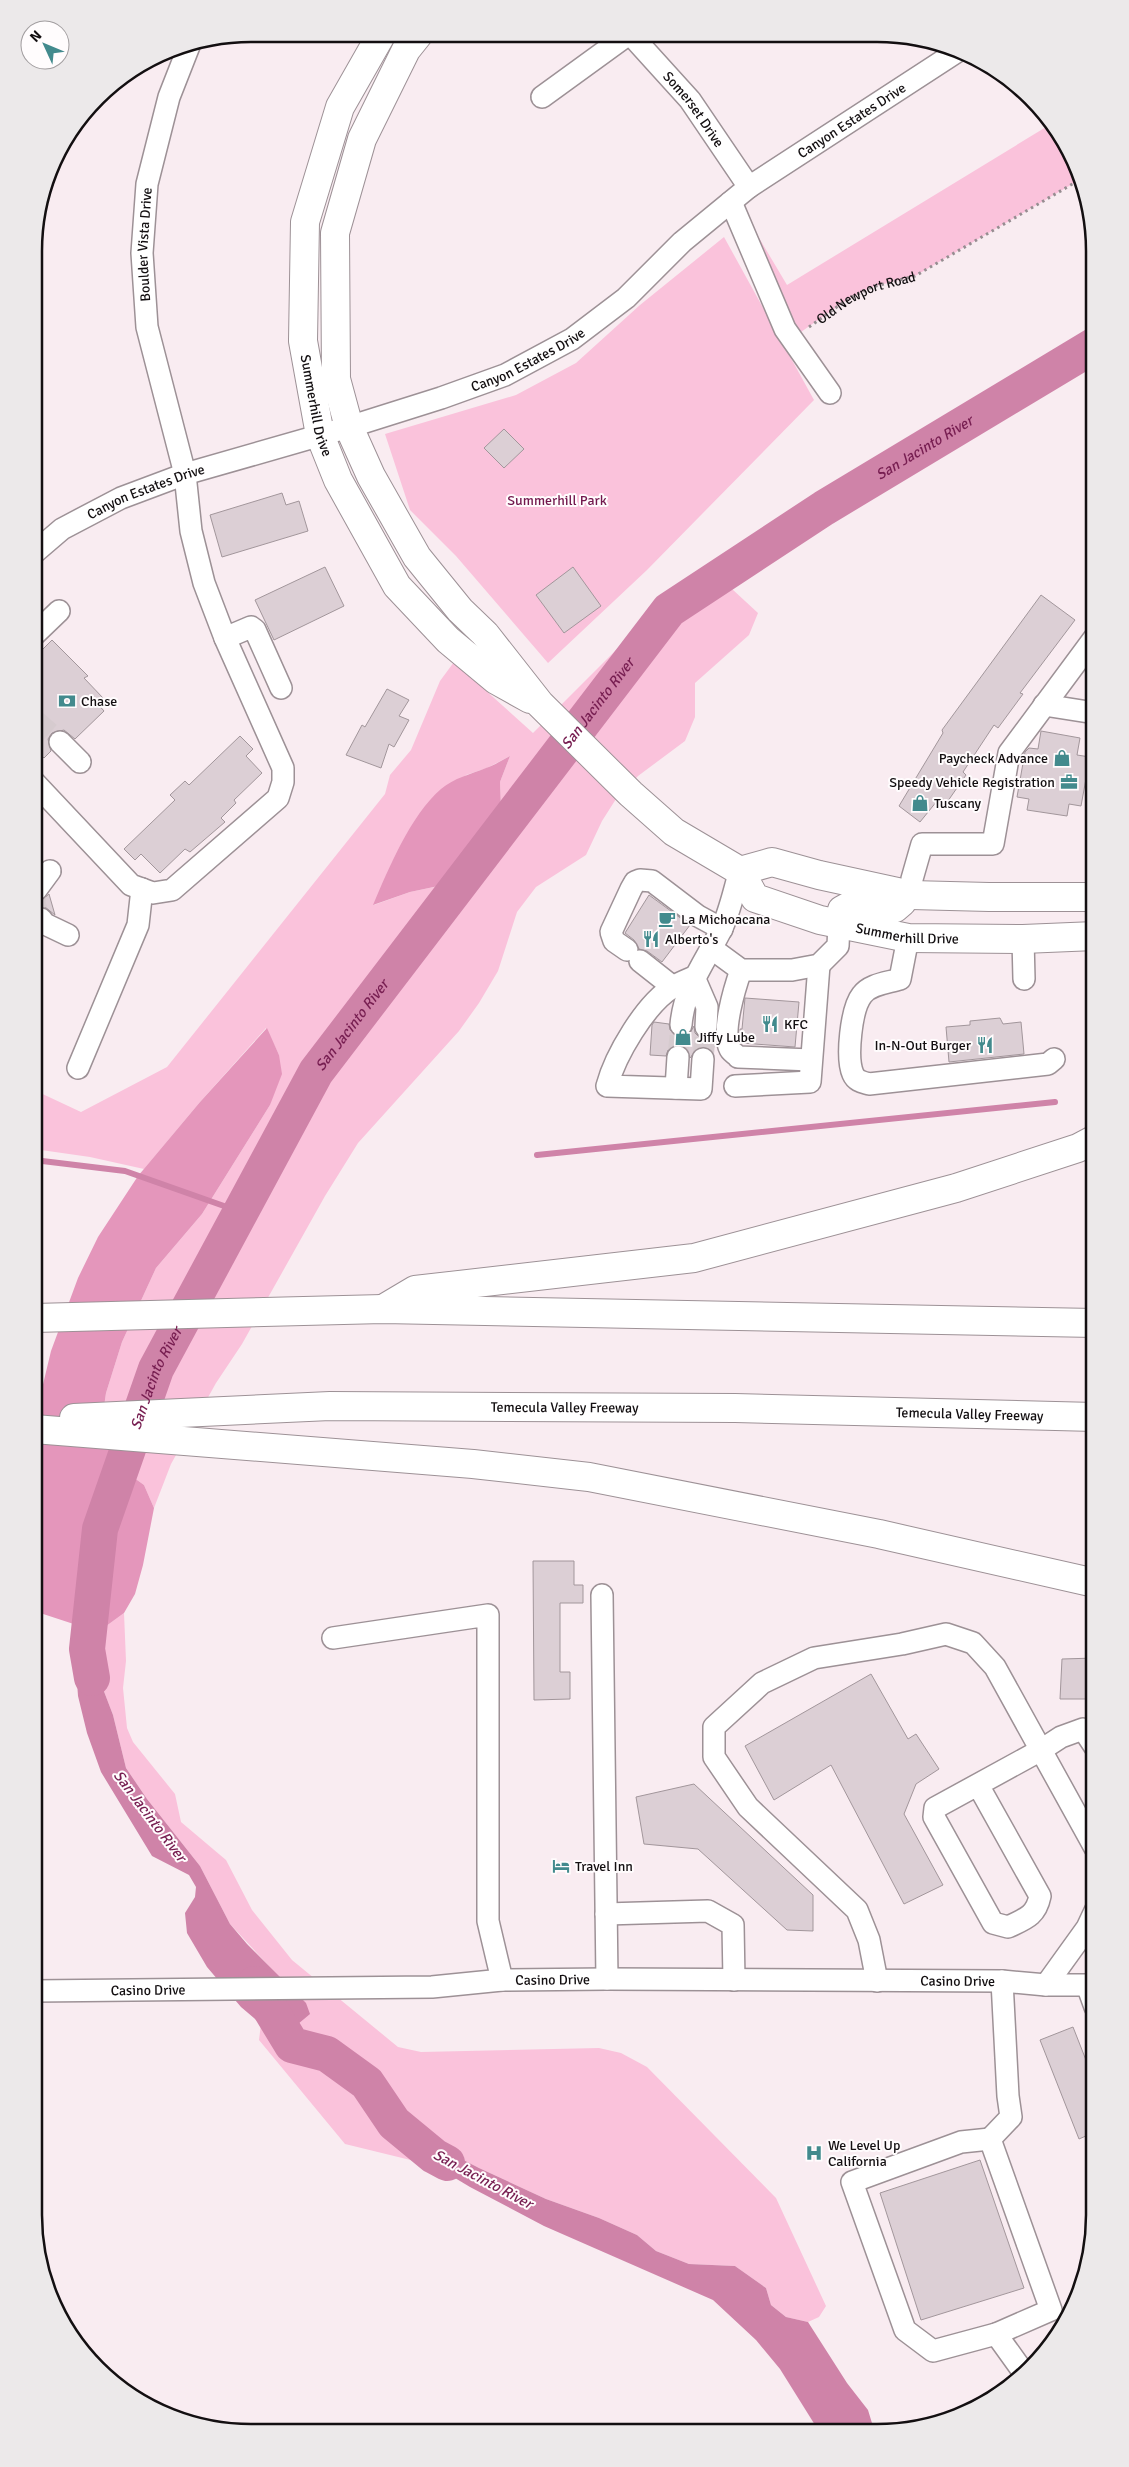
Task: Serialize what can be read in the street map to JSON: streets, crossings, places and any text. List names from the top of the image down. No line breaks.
{"streets":{"main road":["Summerhill Drive","Temecula Valley Freeway"],"street":["Somerset Drive","Canyon Estates Drive","Boulder Vista Drive","Casino Drive"],"path":["Old Newport Road"]},"crossings":[["Somerset Drive","Canyon Estates Drive"],["Canyon Estates Drive","Boulder Vista Drive"],["Canyon Estates Drive","Summerhill Drive"]],"water":["San Jacinto River"],"parks":["Summerhill Park"],"places":{"bank":["Chase"],"shop":["Paycheck Advance","Tuscany","Jiffy Lube"],"office":["Speedy Vehicle Registration"],"cafe":["La Michoacana"],"restaurant":["Alberto's","KFC","In-N-Out Burger"],"hotel":["Travel Inn"],"hospital":["We Level Up California"]},"north":"top left"}
